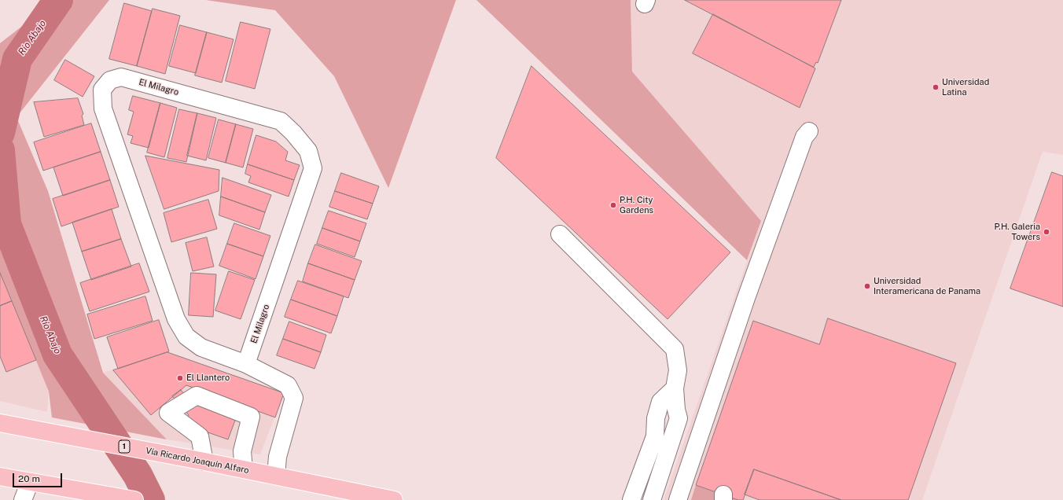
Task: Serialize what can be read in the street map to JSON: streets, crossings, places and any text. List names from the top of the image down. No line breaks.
{"streets":{"main road":["1","Vía Ricardo Joaquín Alfaro"],"street":["El Milagro"]},"crossings":[["El Milagro","Vía Ricardo Joaquín Alfaro"]],"water":["Río Abajo"],"places":["Universidad Latina","P.H. City Gardens","P.H. Galeria Towers","Universidad Interamericana de Panama","El Llantero"],"scale_bar":"20 m"}
